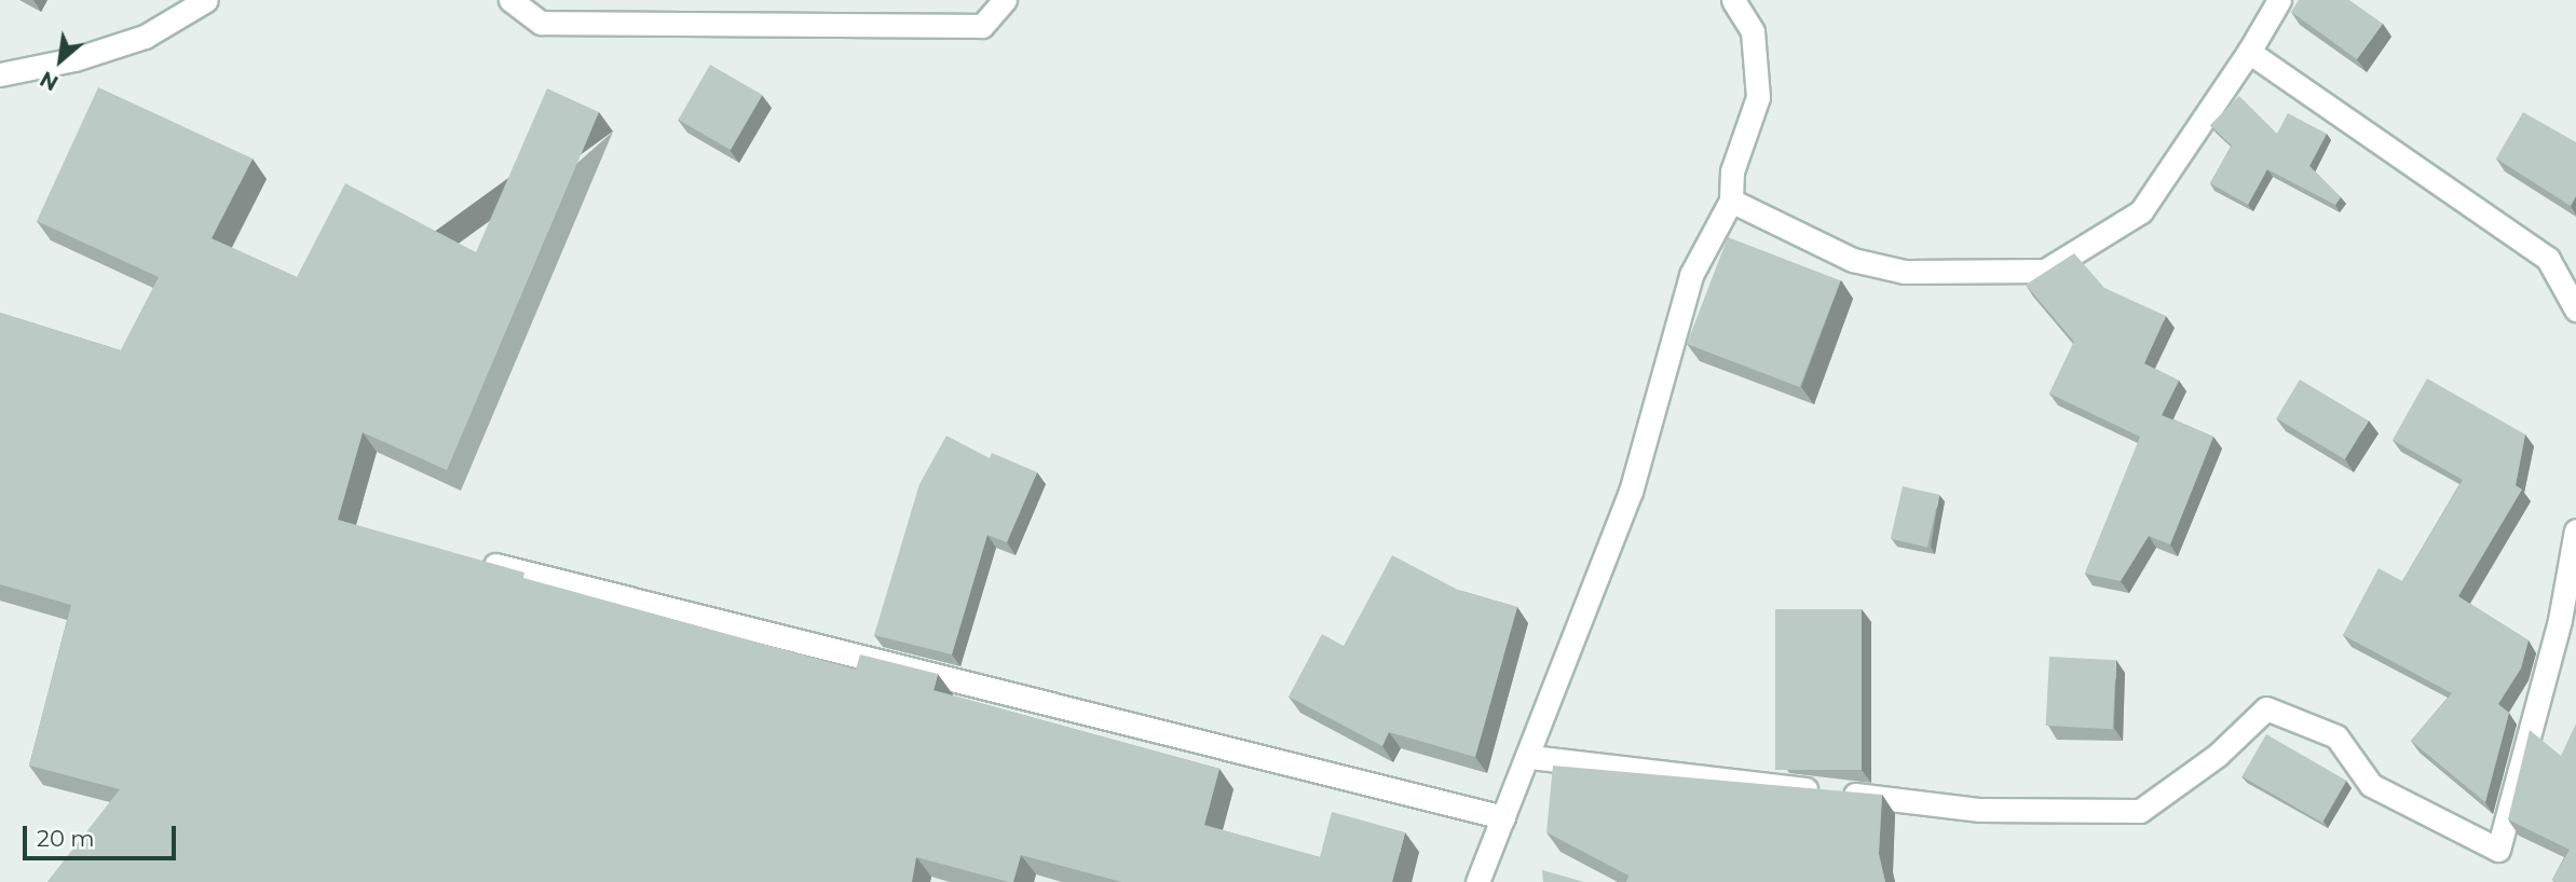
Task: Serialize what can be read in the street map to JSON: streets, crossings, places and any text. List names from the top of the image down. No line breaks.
{"scale_bar":"20 m","north":"bottom left"}
